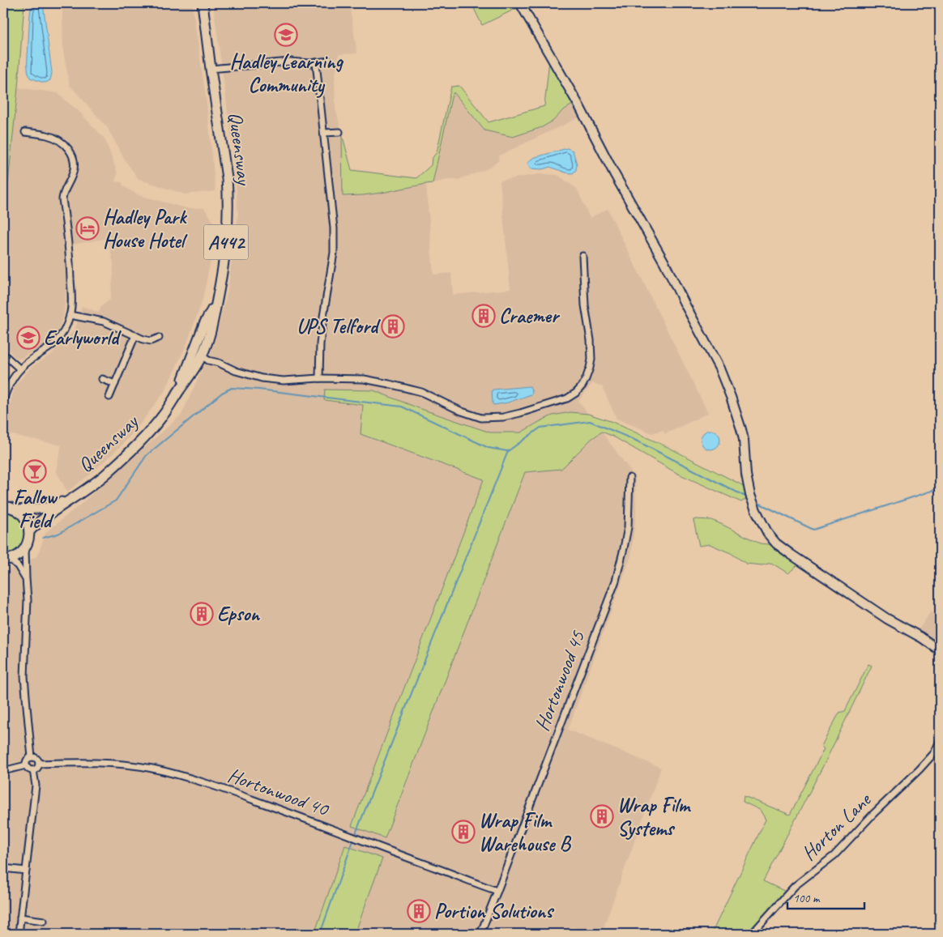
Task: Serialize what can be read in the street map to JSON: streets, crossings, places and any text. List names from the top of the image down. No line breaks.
{"streets":{"main road":["Queensway","A442"],"street":["Hortonwood 45","Hortonwood 40","Horton Lane"]},"crossings":[["Queensway","A442"],["Hortonwood 45","Hortonwood 40"]],"places":{"school or university":["Hadley Learning Community","Earlyworld"],"hotel":["Hadley Park House Hotel"],"building":["Craemer","UPS Telford","Epson","Wrap Film Systems","Wrap Film Warehouse B","Portion Solutions"],"bar":["Fallow Field"]},"scale_bar":"100 m"}
